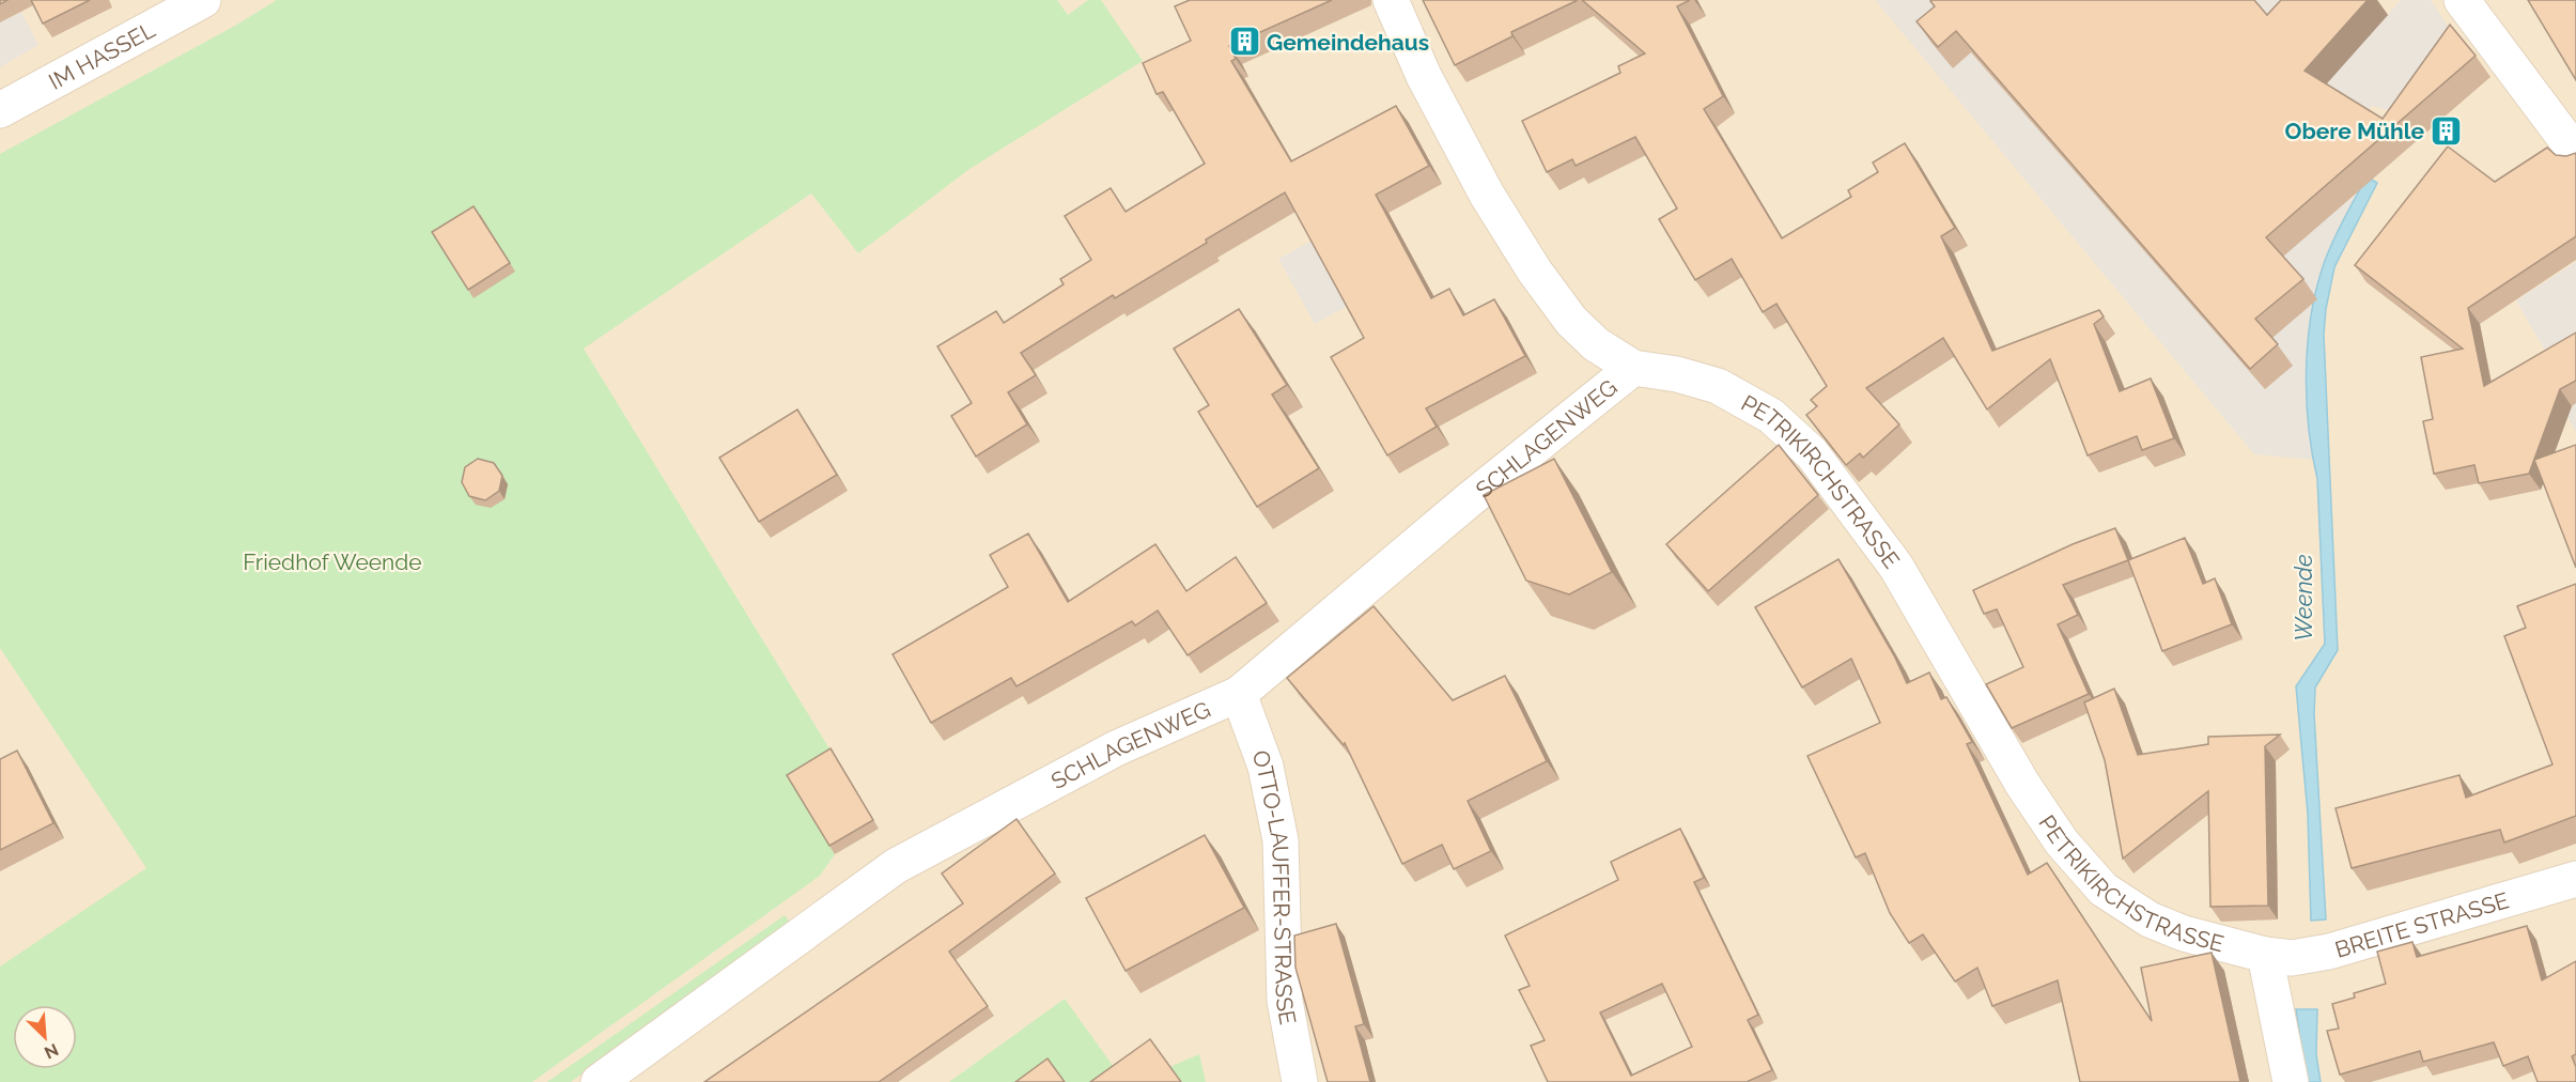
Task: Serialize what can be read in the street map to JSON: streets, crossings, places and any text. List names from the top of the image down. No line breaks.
{"streets":{"street":["IM HASSEL","SCHLAGENWEG","PETRIKIRCHSTRASSE","OTTO-LAUFFER-STRASSE","BREITE STRASSE"]},"crossings":[["SCHLAGENWEG","PETRIKIRCHSTRASSE"],["SCHLAGENWEG","OTTO-LAUFFER-STRASSE"],["PETRIKIRCHSTRASSE","BREITE STRASSE"]],"water":["Weende"],"parks":["Friedhof Weende"],"places":{"building":["Gemeindehaus","Obere Mühle"]},"north":"bottom right"}
